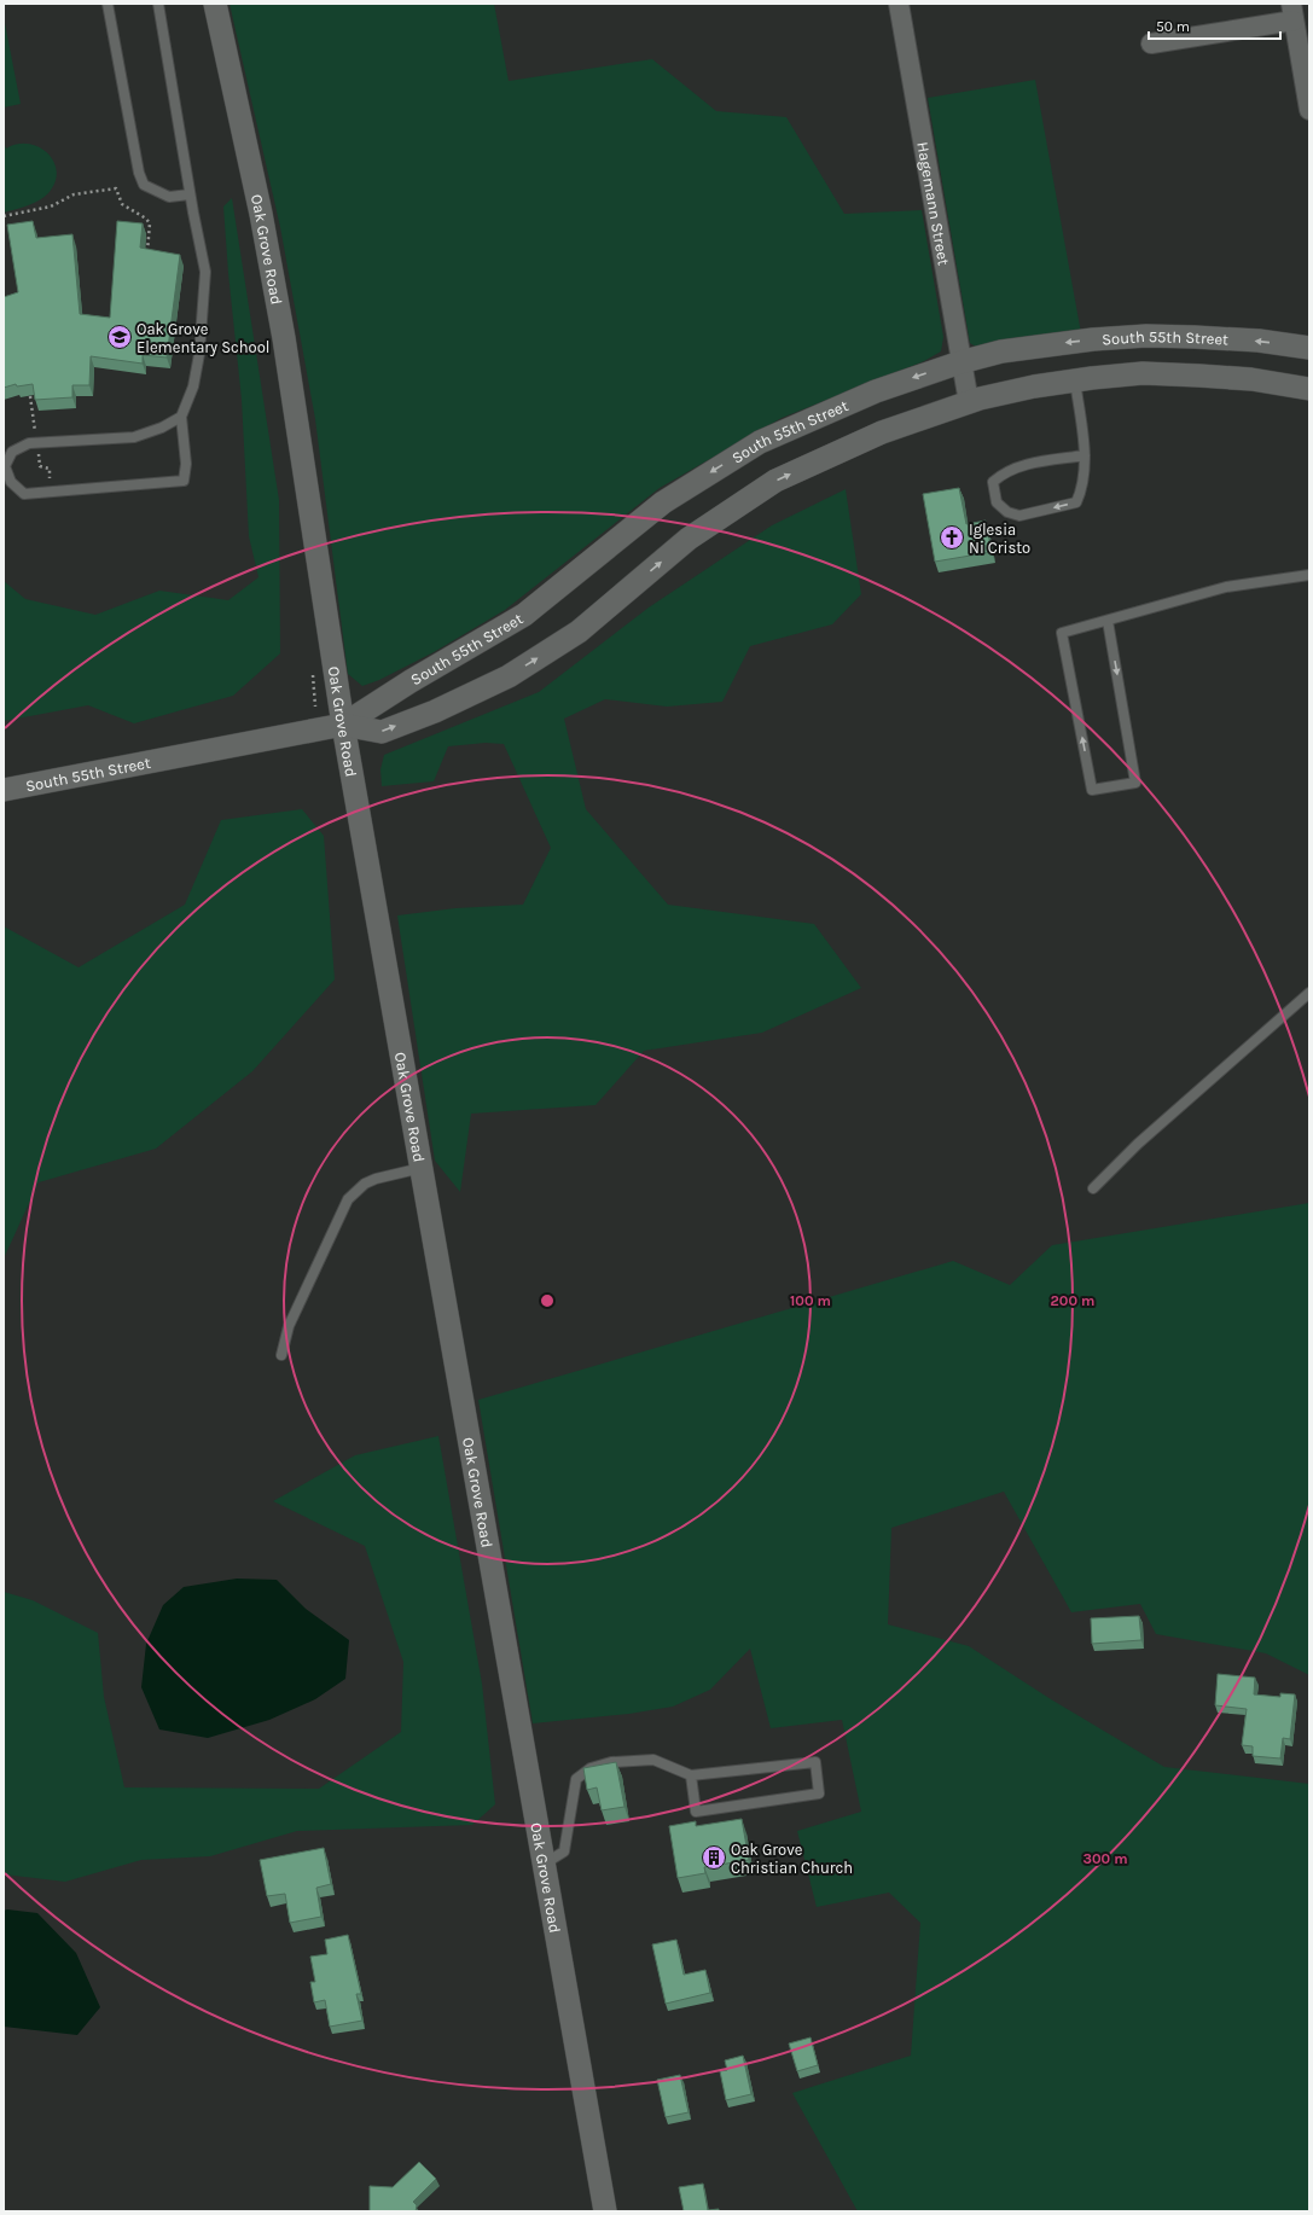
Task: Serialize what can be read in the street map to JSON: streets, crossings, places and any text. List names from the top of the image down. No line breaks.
{"streets":{"street":["Hagemann Street","Oak Grove Road","South 55th Street"]},"crossings":[["Hagemann Street","South 55th Street"],["Oak Grove Road","South 55th Street"]],"places":{"school or university":["Oak Grove Elementary School"],"church":["Iglesia Ni Cristo"],"building":["Oak Grove Christian Church"]},"scale_bar":"50 m","rings":["100 m","200 m","300 m"]}
